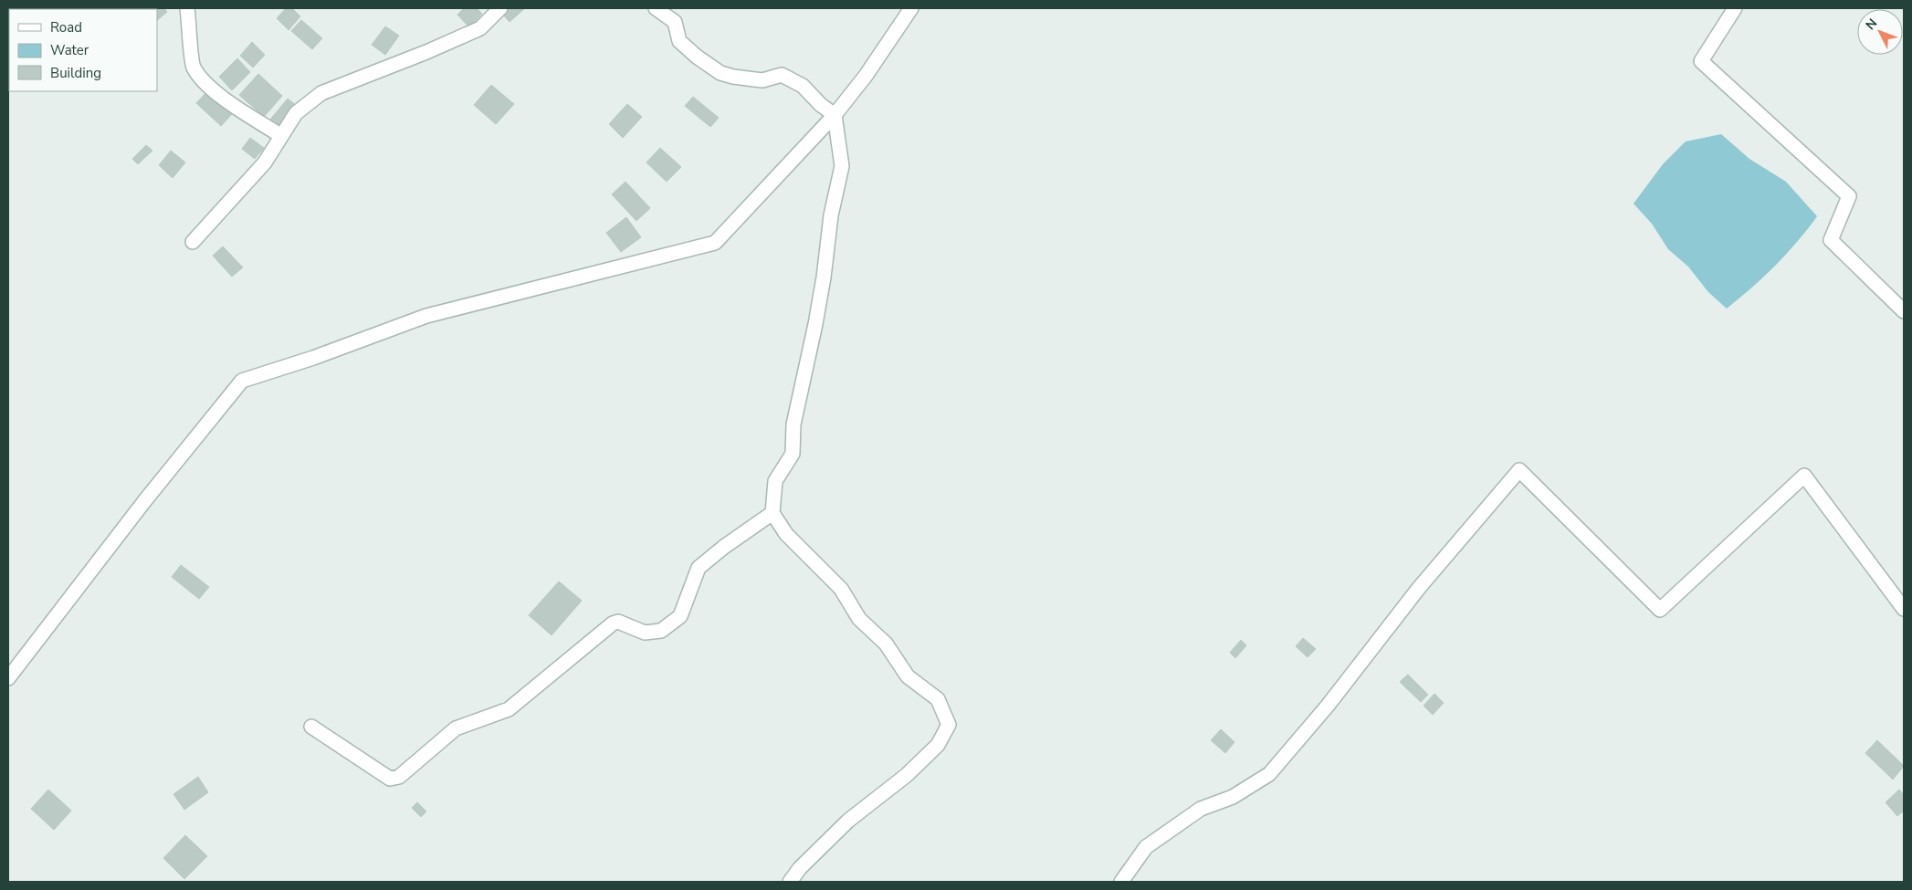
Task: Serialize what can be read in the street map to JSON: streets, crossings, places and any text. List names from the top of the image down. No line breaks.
{"legend":["Road","Water","Building"],"north":"top left"}
